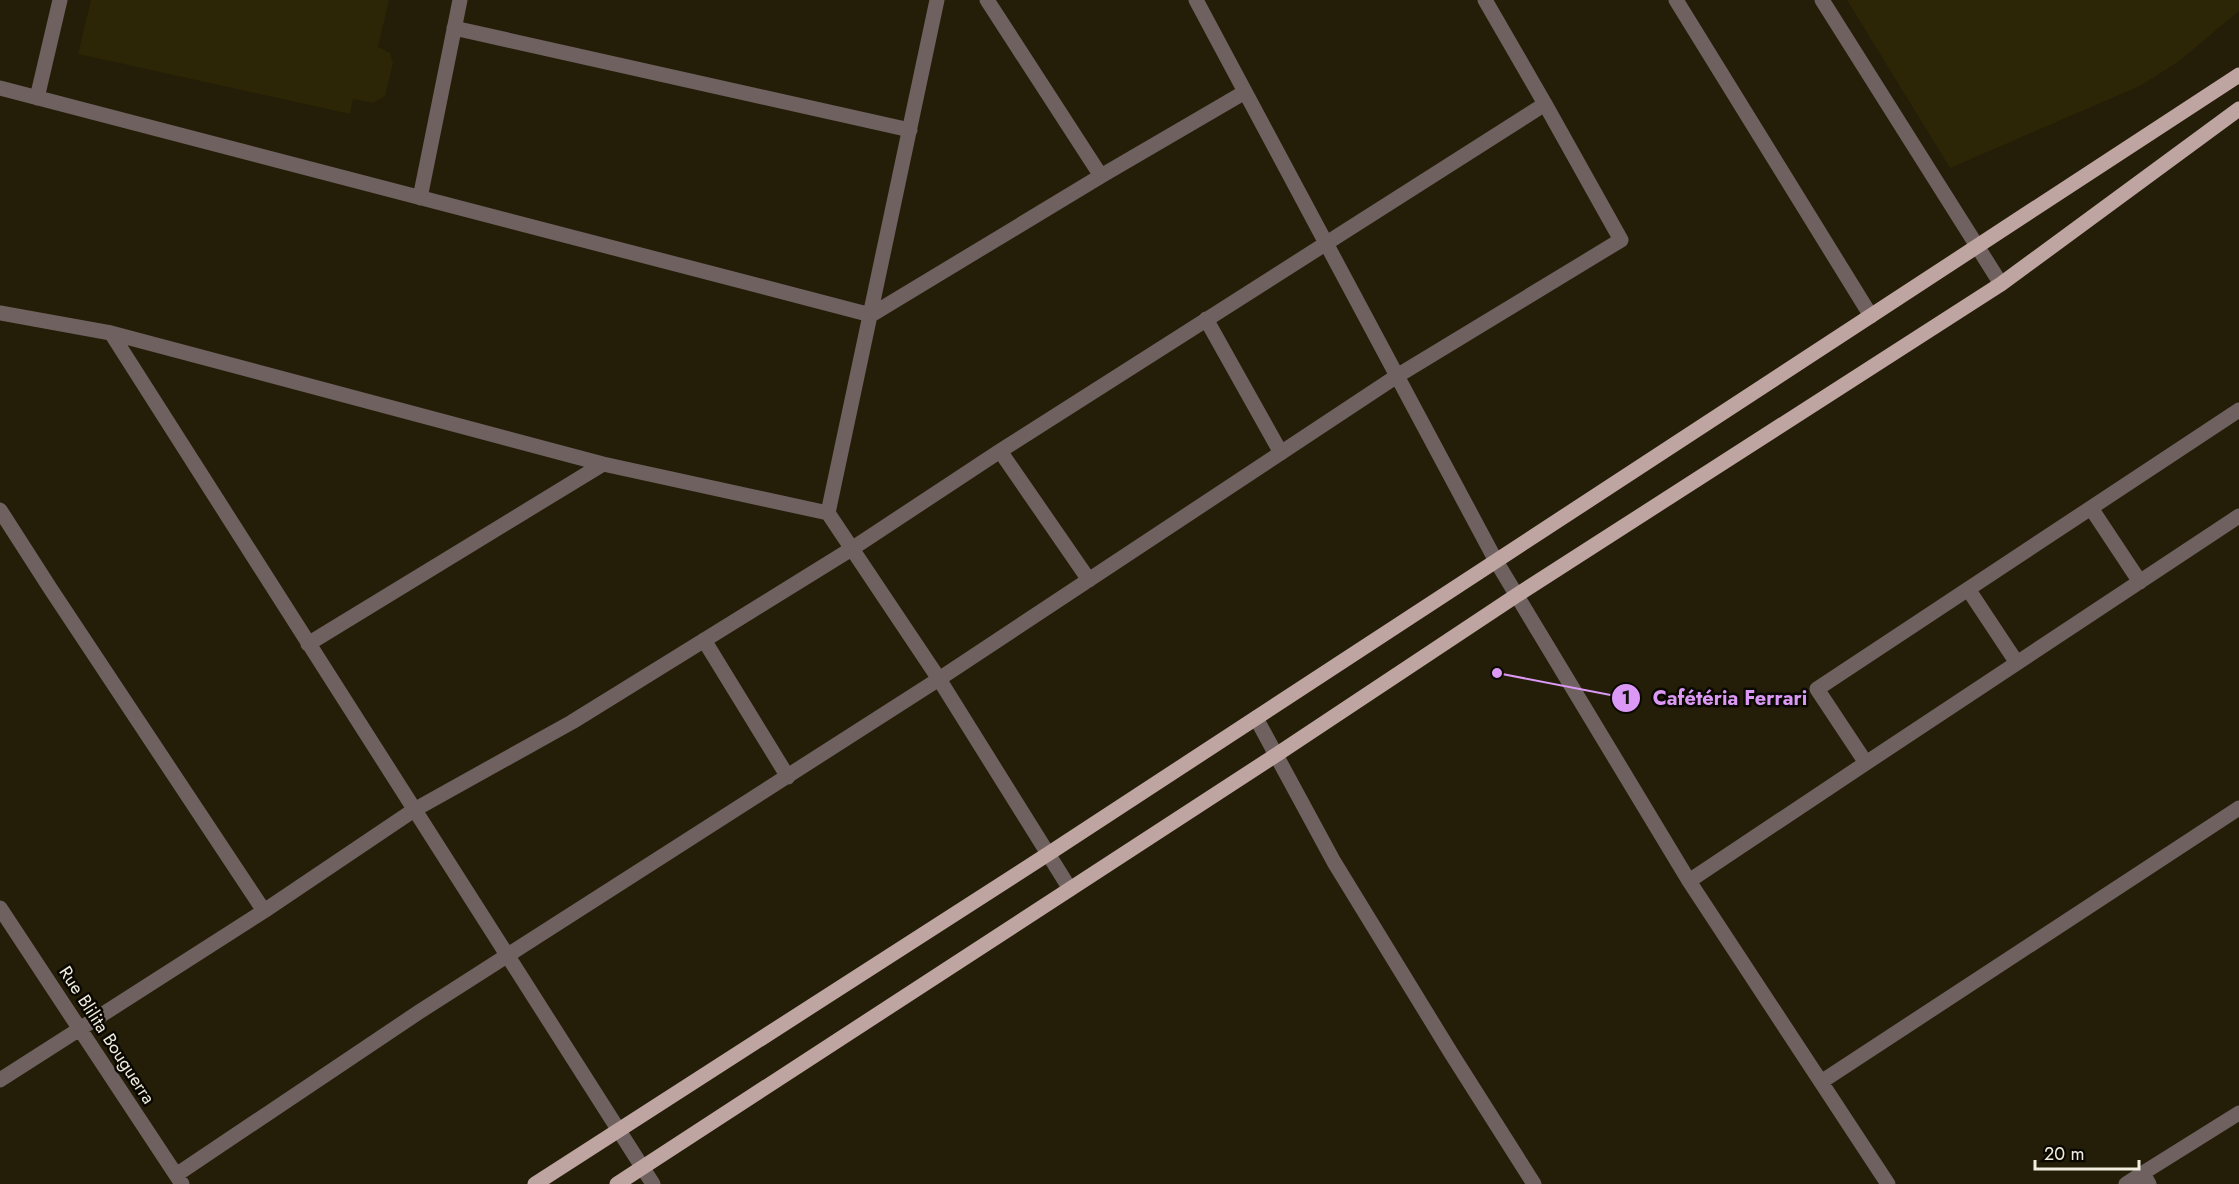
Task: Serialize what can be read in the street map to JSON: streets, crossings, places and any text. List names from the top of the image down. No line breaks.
{"streets":{"street":["Rue Blilita Bouguerra"]},"places":["Cafétéria Ferrari"],"scale_bar":"20 m"}
